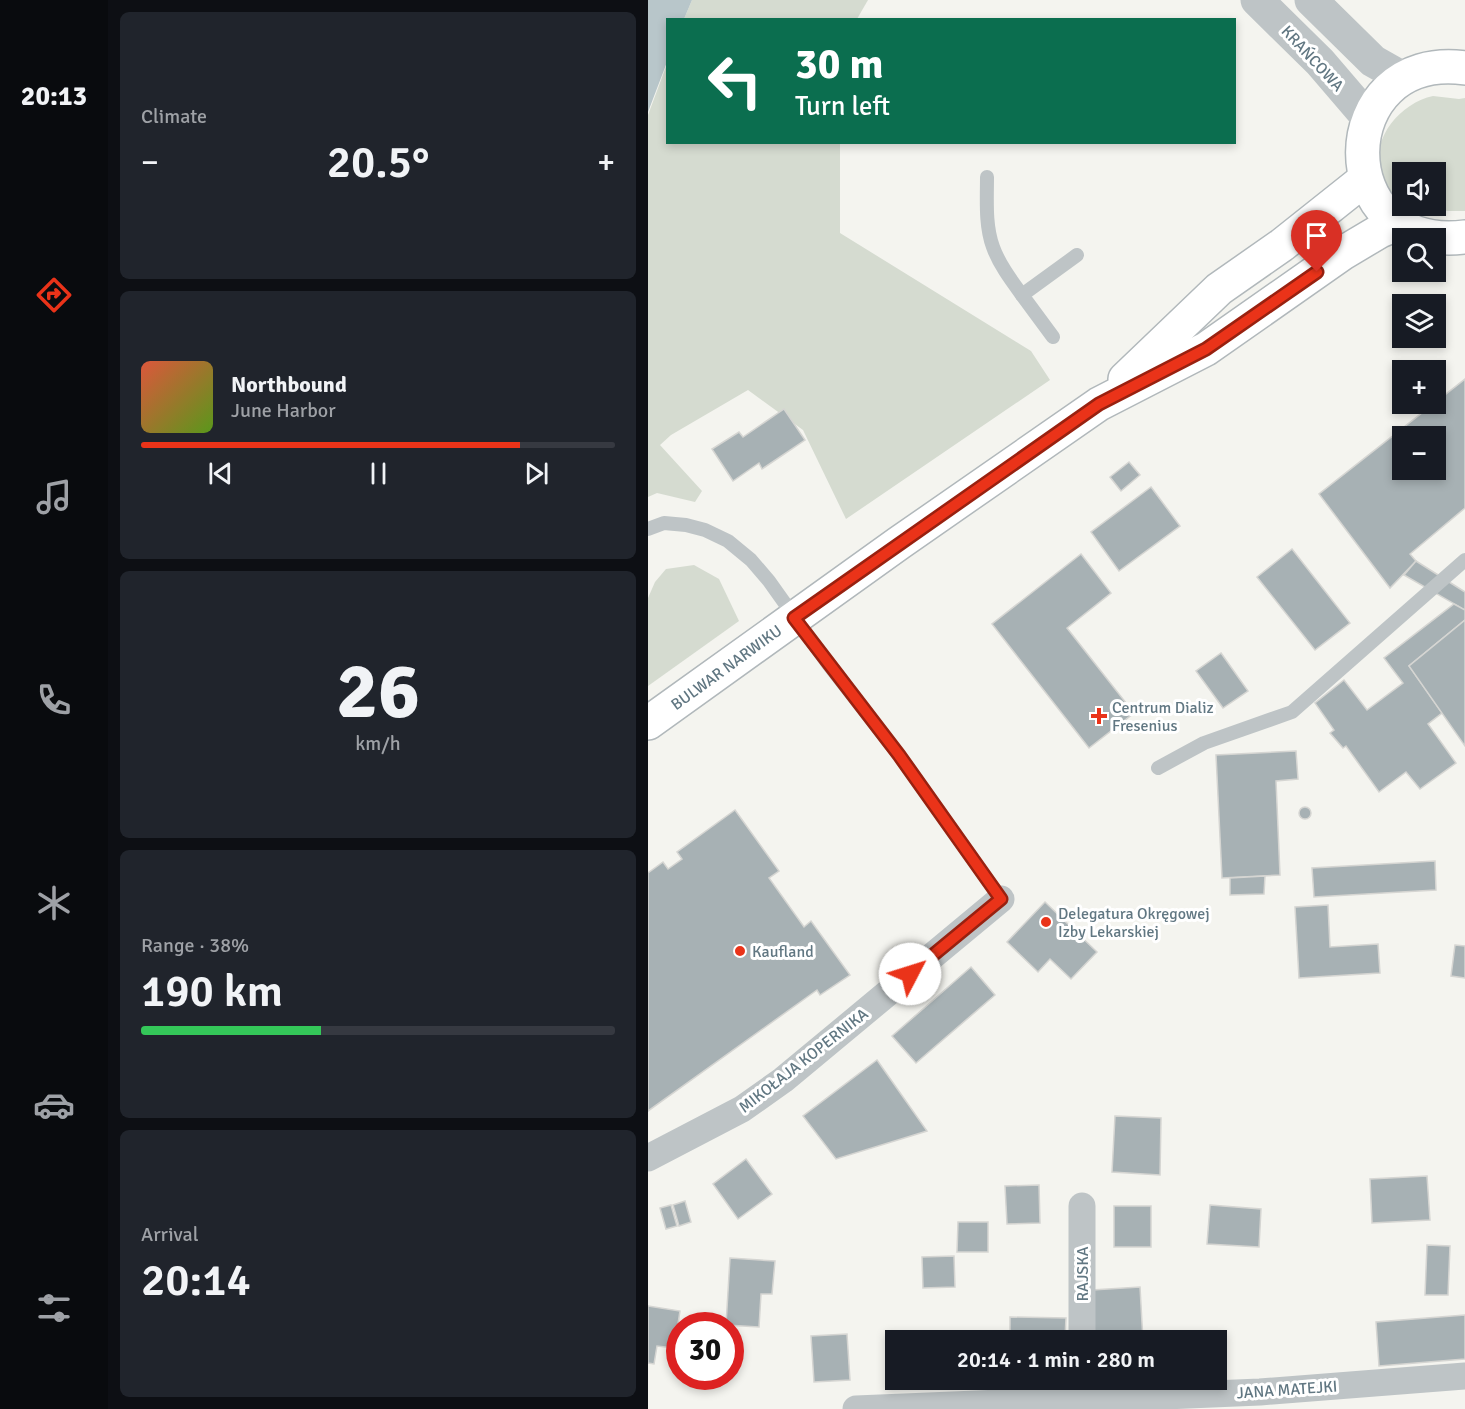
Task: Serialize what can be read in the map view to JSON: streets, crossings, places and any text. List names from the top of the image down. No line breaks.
{"streets":{"main road":["BULWAR NARWIKU"],"street":["KRAŃCOWA","MIKOŁAJA KOPERNIKA","RAJSKA","JANA MATEJKI"]},"places":{"health":["Centrum Dializ Fresenius"],"other":["Delegatura Okręgowej Izby Lekarskiej","Kaufland"]},"page":{"tabs":"20:13","tile":["Climate",["26","km/h"],["Range · 38%","190 km"],["Arrival","20:14"]],"turn":["30 m","Turn left"],"heat":["−","20.5°","+"],"map_buttons":["+","−"],"song":["Northbound","June Harbor"],"limit":"30","trip":"20:14 · 1 min · 280 m"}}
